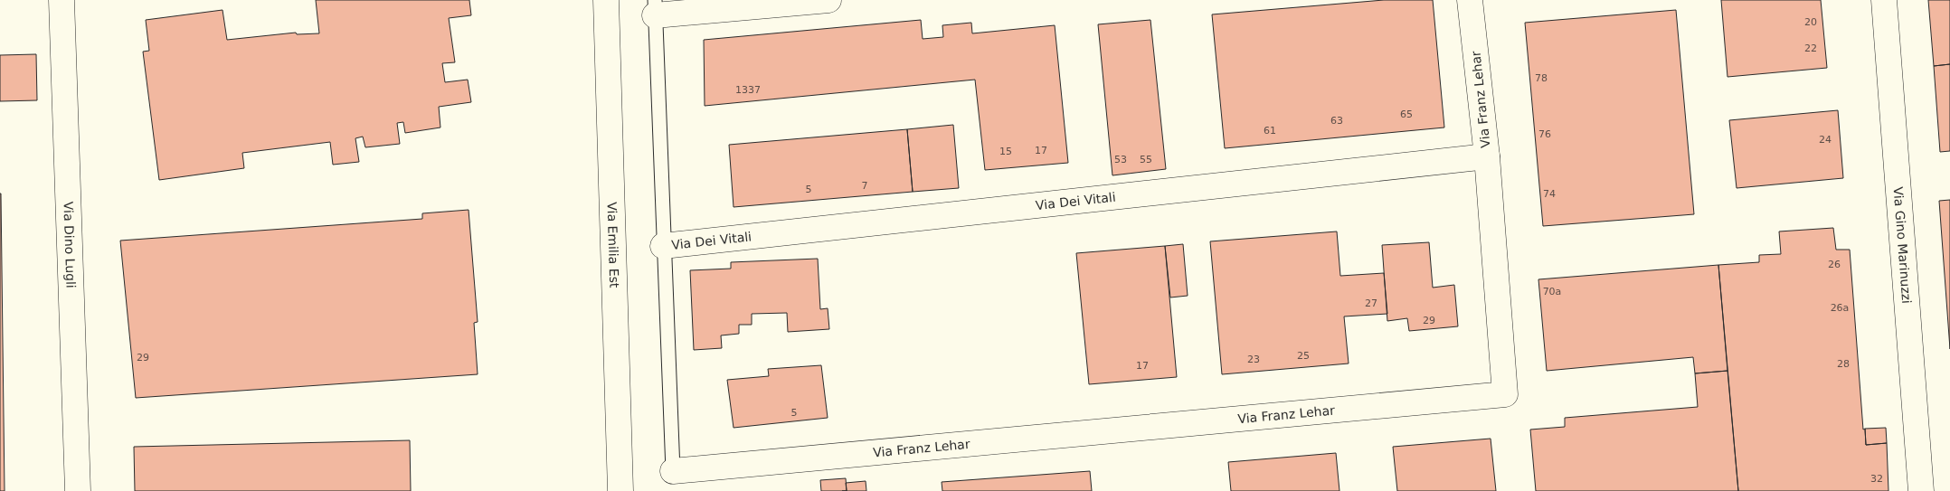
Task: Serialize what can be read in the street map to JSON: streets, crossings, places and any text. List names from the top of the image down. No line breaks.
{"streets":{"street":["Via Franz Lehar","Via Dei Vitali","Via Dino Lugli","Via Emilia Est","Via Gino Marinuzzi"]},"crossings":[["Via Franz Lehar","Via Dei Vitali"]],"house_numbers":["20","22","78","1337","65","63","61","76","24","17","15","53","55","7","5","74","26","70a","27","26a","29","25","29","23","28","17","5","32"]}
